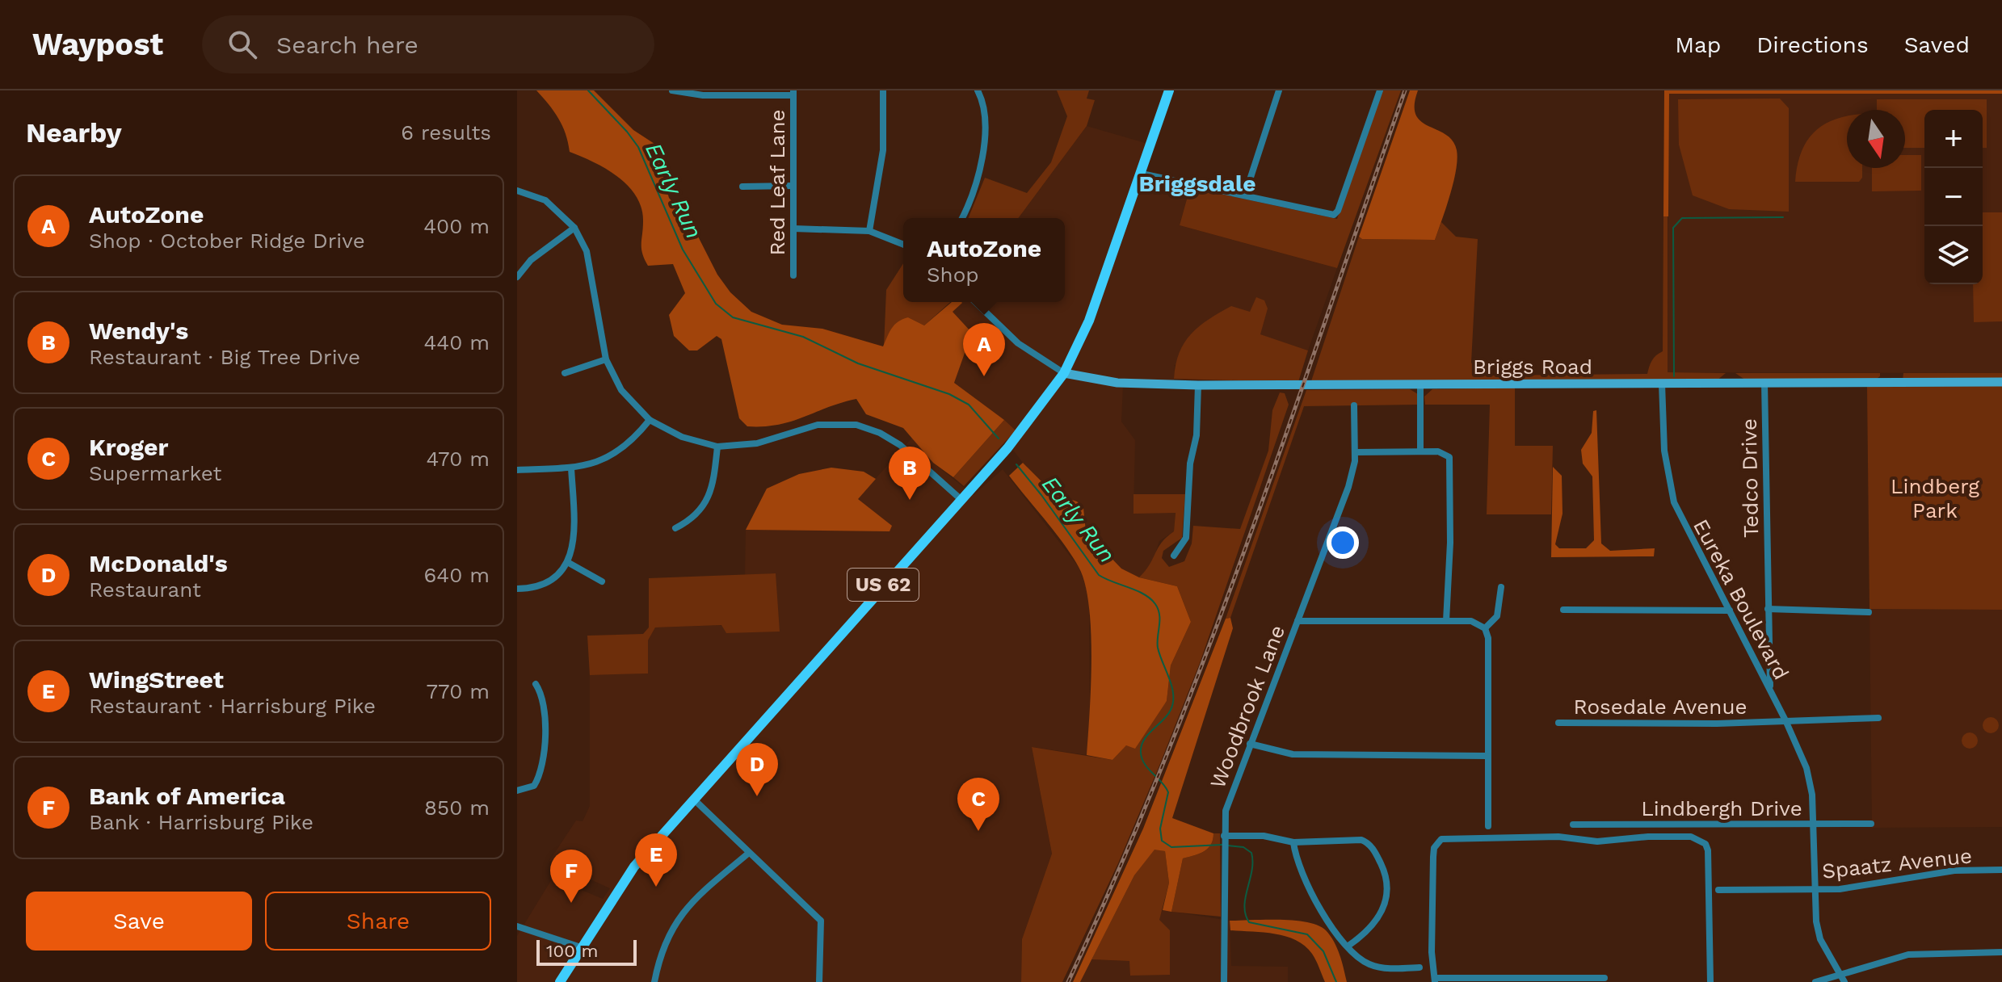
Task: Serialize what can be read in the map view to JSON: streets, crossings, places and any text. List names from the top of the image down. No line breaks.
{"streets":{"main road":["US 62"],"street":["Red Leaf Lane","Briggs Road","Tedco Drive","Eureka Boulevard","Woodbrook Lane","Rosedale Avenue","Lindbergh Drive","Spaatz Avenue"]},"crossings":[["Briggs Road","Tedco Drive"],["Briggs Road","US 62"],["Briggs Road","Eureka Boulevard"],["Tedco Drive","Eureka Boulevard"],["Eureka Boulevard","Rosedale Avenue"],["Eureka Boulevard","Lindbergh Drive"],["Eureka Boulevard","Spaatz Avenue"]],"districts":["Briggsdale"],"water":["Early Run"],"parks":["Lindberg Park"],"scale_bar":"100 m","north":"bottom","page":{"header":"Waypost","search":"Search here","nav":["Map","Directions","Saved"],"heading":["Nearby","6 results"],"map_buttons":["+","−"],"list":[{"mark":"A","name":"AutoZone","note":"Shop · October Ridge Drive","value":"400 m"},{"mark":"B","name":"Wendy's","note":"Restaurant · Big Tree Drive","value":"440 m"},{"mark":"C","name":"Kroger","note":"Supermarket","value":"470 m"},{"mark":"D","name":"McDonald's","note":"Restaurant","value":"640 m"},{"mark":"E","name":"WingStreet","note":"Restaurant · Harrisburg Pike","value":"770 m"},{"mark":"F","name":"Bank of America","note":"Bank · Harrisburg Pike","value":"850 m"}],"popup":["AutoZone","Shop"],"pins":["A","B","D","C","E","F"],"buttons":["Save","Share"],"scale":"100 m"}}
